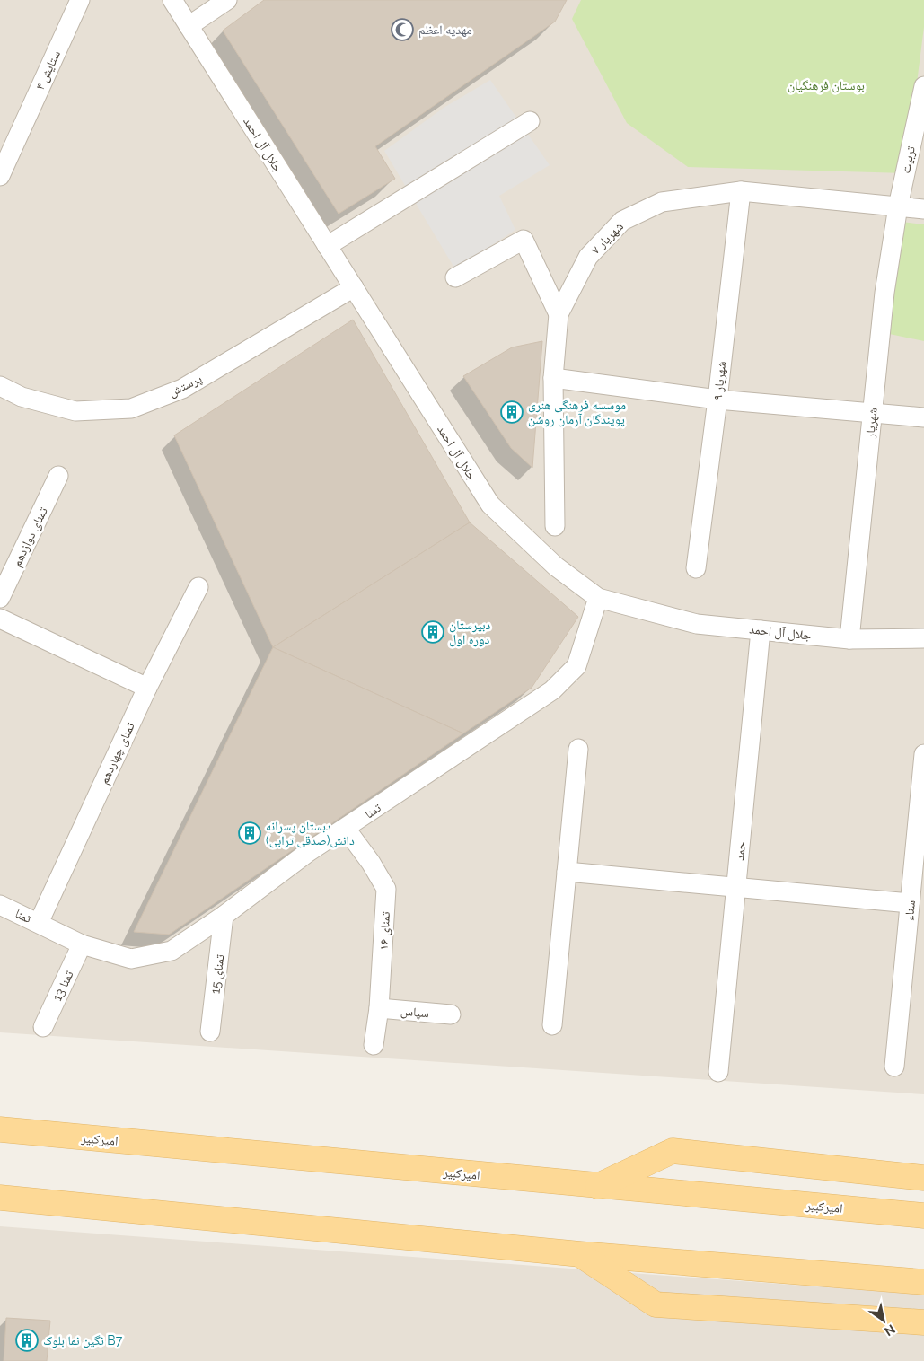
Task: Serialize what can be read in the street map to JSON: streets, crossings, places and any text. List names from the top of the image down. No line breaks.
{"streets":{"main road":["امیرکبیر"],"street":["ستایش ۴","جلال آل احمد","تربیت","شهریار ۷","شهریار ۹","پرستش","شهریار","تمنای دوازدهم","تمنای چهاردهم","تمنا","حمد","سناء","تمنای ۱۶","تمنای 15","تمنا 13","سپاس"]},"crossings":[["جلال آل احمد","پرستش"],["جلال آل احمد","شهریار"],["جلال آل احمد","تمنا"],["جلال آل احمد","حمد"],["تربیت","شهریار ۷"],["تربیت","شهریار"],["شهریار ۷","شهریار ۹"],["شهریار ۷","شهریار"],["تمنای چهاردهم","تمنا"],["تمنا","تمنای ۱۶"],["تمنا","تمنای 15"],["تمنا","تمنا 13"],["تمنای ۱۶","سپاس"]],"parks":["بوستان فرهنگیان"],"places":{"mosque":["مهدیه اعظم"],"building":["موسسه فرهنگی هنری پویندگان آرمان روشن","دبیرستان دوره اول","دبستان پسرانه دانش(صدقی ترابی)","نگین نما بلوک B7"]},"north":"bottom right"}
